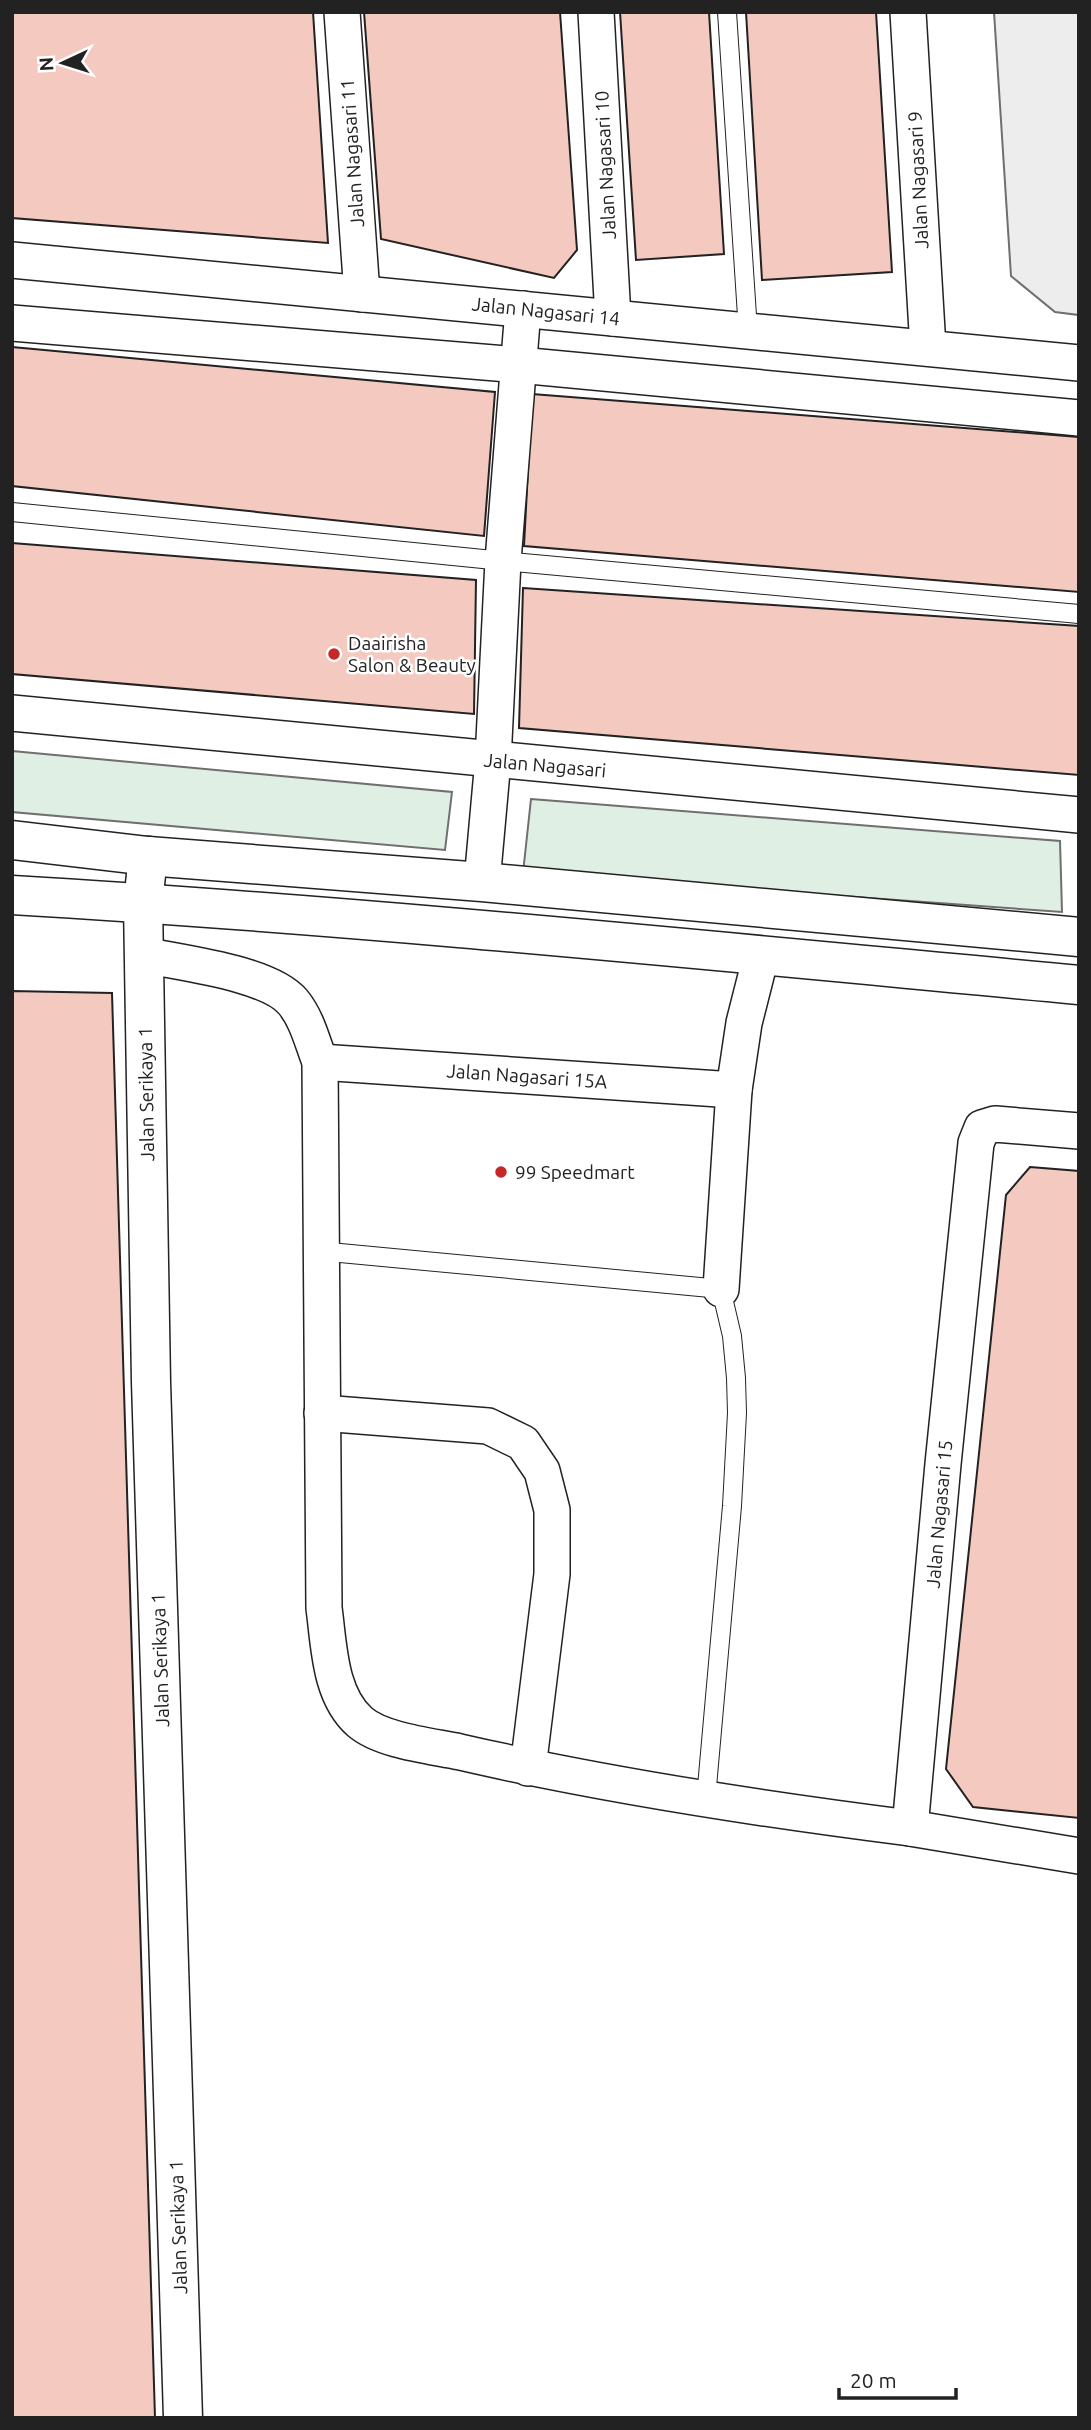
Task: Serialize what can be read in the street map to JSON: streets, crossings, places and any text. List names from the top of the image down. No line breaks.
{"streets":{"street":["Jalan Nagasari 11","Jalan Nagasari 10","Jalan Nagasari 9","Jalan Nagasari 14","Jalan Nagasari","Jalan Nagasari 15A","Jalan Serikaya 1","Jalan Nagasari 15"]},"crossings":[["Jalan Nagasari 11","Jalan Nagasari 14"],["Jalan Nagasari 10","Jalan Nagasari 14"],["Jalan Nagasari 9","Jalan Nagasari 14"]],"places":["Daairisha Salon & Beauty","99 Speedmart"],"scale_bar":"20 m","north":"left"}
